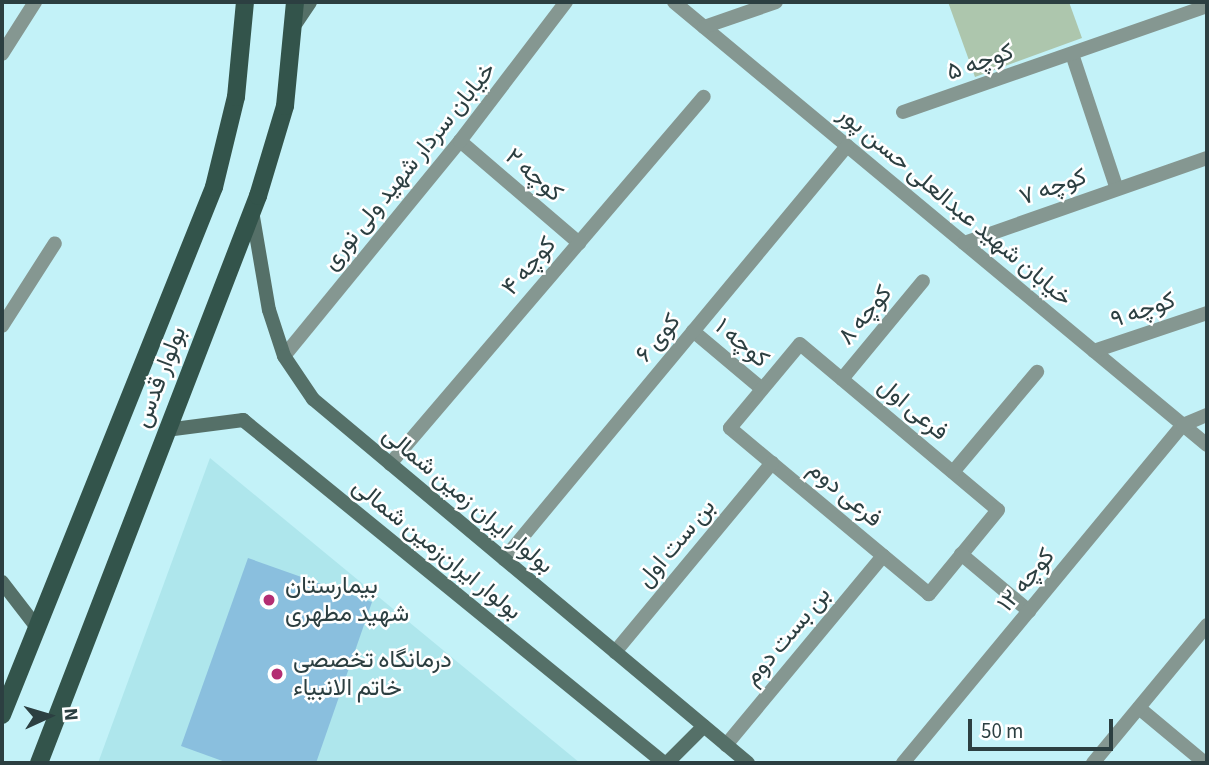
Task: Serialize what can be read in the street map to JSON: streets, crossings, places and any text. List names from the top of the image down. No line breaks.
{"streets":{"main road":["بولوار قدس"],"street":["کوچه ۵","خیابان سردار شهید ولی نوری","کوچه ۲","کوچه ۷","خیابان شهید عبدالعلی حسن پور","کوچه ۴","کوچه ۹","کوچه ۸","کوی ۶","کوچه ۱","فرعی اول","فرعی دوم","بولوار ایران زمین شمالی","بن ست اول","بولوار ایران‌زمین شمالی","کوچه ۱۲","بن بست دوم"]},"crossings":[["خیابان سردار شهید ولی نوری","کوچه ۲"],["خیابان سردار شهید ولی نوری","بولوار ایران زمین شمالی"],["کوچه ۲","کوچه ۴"],["کوچه ۷","خیابان شهید عبدالعلی حسن پور"],["خیابان شهید عبدالعلی حسن پور","کوچه ۹"],["خیابان شهید عبدالعلی حسن پور","کوی ۶"],["خیابان شهید عبدالعلی حسن پور","کوچه ۱۲"],["کوچه ۴","بولوار ایران زمین شمالی"],["کوچه ۸","فرعی اول"],["کوی ۶","کوچه ۱"],["کوی ۶","بولوار ایران زمین شمالی"],["کوچه ۱","فرعی اول"],["کوچه ۱","فرعی دوم"],["بولوار قدس","بولوار ایران زمین شمالی"],["بولوار قدس","بولوار ایران‌زمین شمالی"],["فرعی اول","فرعی دوم"],["فرعی دوم","بن ست اول"],["فرعی دوم","بن بست دوم"],["بولوار ایران زمین شمالی","بن ست اول"],["بولوار ایران زمین شمالی","بن بست دوم"]],"places":["بیمارستان شهید مطهری","درمانگاه تخصصی خاتم الانبیاء"],"scale_bar":"50 m","north":"right"}
